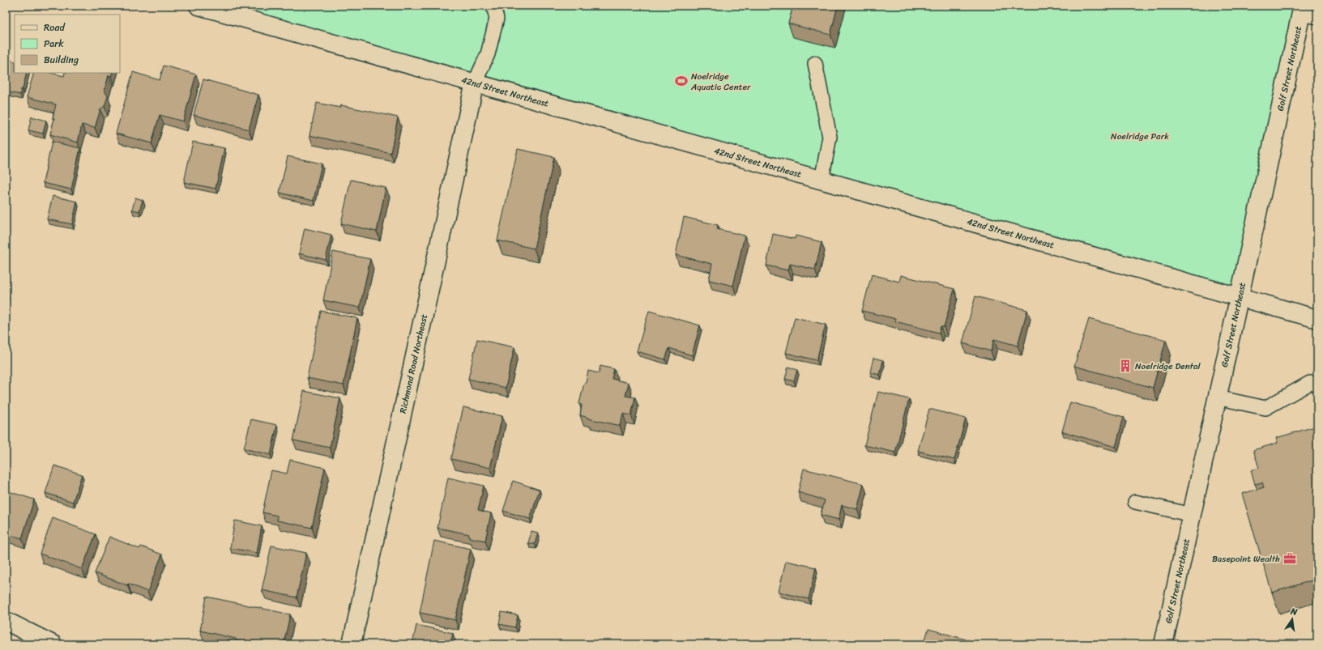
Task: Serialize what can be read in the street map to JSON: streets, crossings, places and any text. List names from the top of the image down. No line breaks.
{"streets":{"street":["Golf Street Northeast","42nd Street Northeast","Richmond Road Northeast"]},"crossings":[["Golf Street Northeast","42nd Street Northeast"],["42nd Street Northeast","Richmond Road Northeast"]],"parks":["Noelridge Park"],"places":{"sports":["Noelridge Aquatic Center"],"building":["Noelridge Dental"],"office":["Basepoint Wealth"]},"legend":["Road","Park","Building"],"north":"top"}
